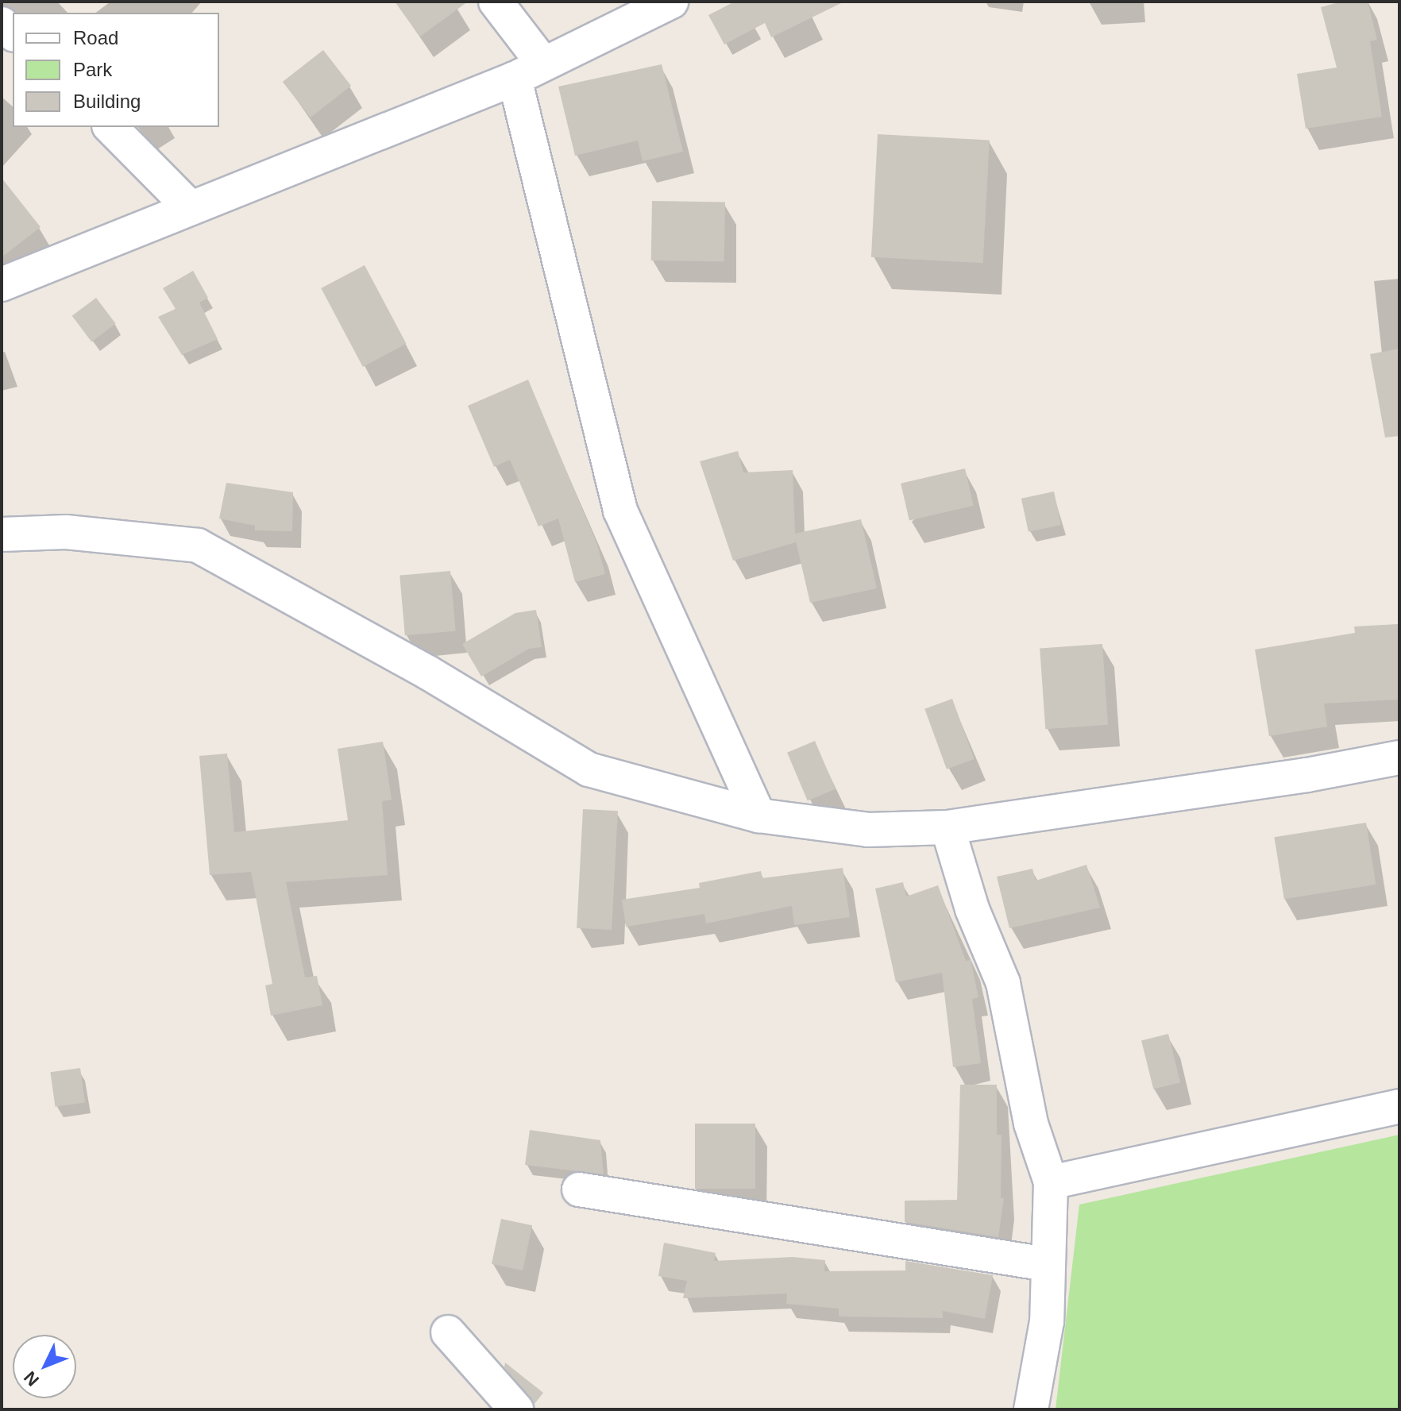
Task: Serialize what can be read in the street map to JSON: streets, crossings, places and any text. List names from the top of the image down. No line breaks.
{"legend":["Road","Park","Building"],"north":"bottom left"}
